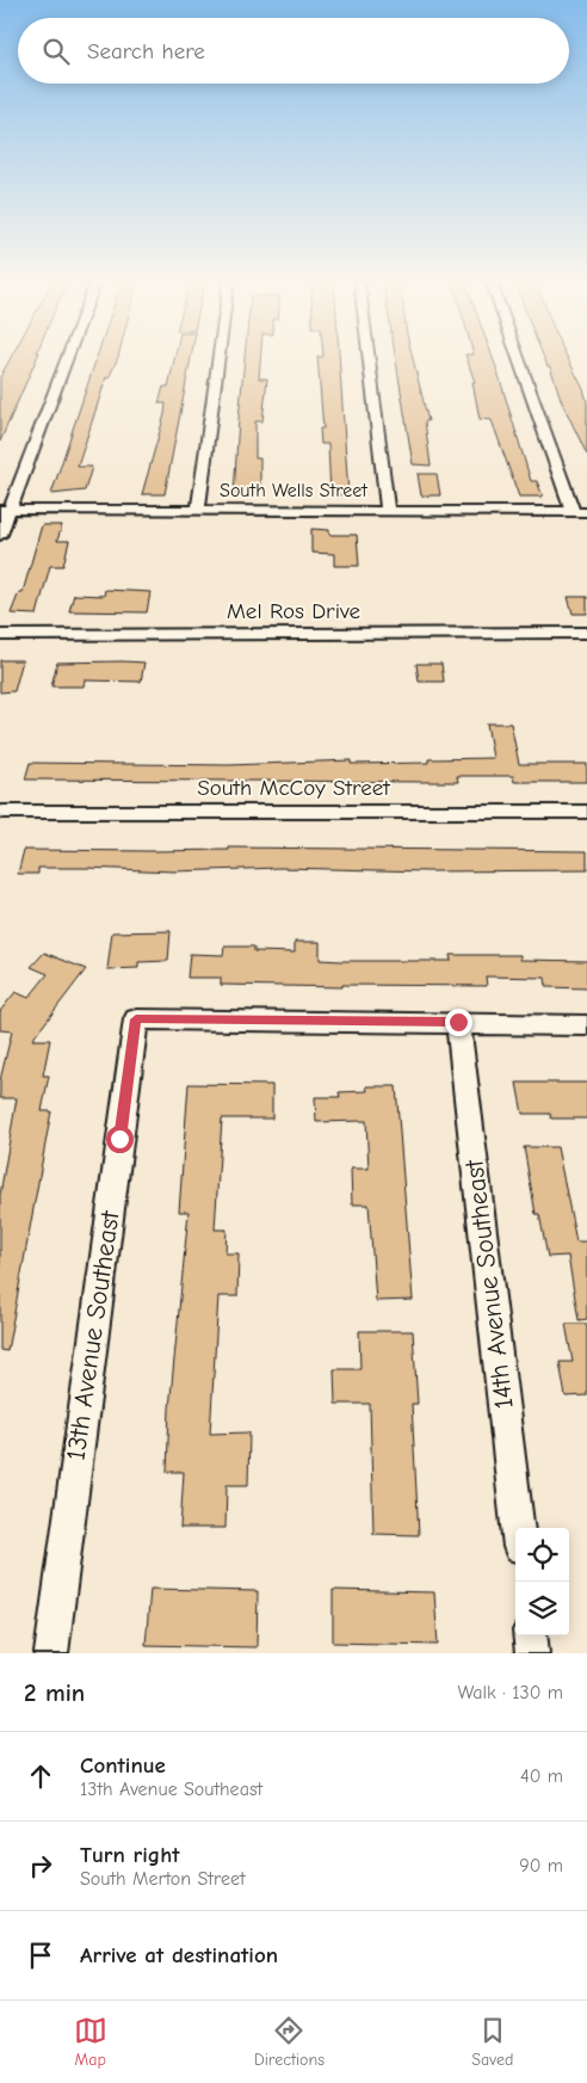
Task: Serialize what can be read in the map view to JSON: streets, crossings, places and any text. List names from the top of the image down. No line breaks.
{"streets":{"street":["South Wells Street","Mel Ros Drive","South McCoy Street","14th Avenue Southeast","13th Avenue Southeast"]},"crossings":[["14th Avenue Southeast","13th Avenue Southeast"]],"page":{"search":"Search here","heading":["2 min","Walk · 130 m"],"list":[["Continue","13th Avenue Southeast","40 m"],["Turn right","South Merton Street","90 m"],"Arrive at destination"],"nav":["Map","Directions","Saved"]}}
